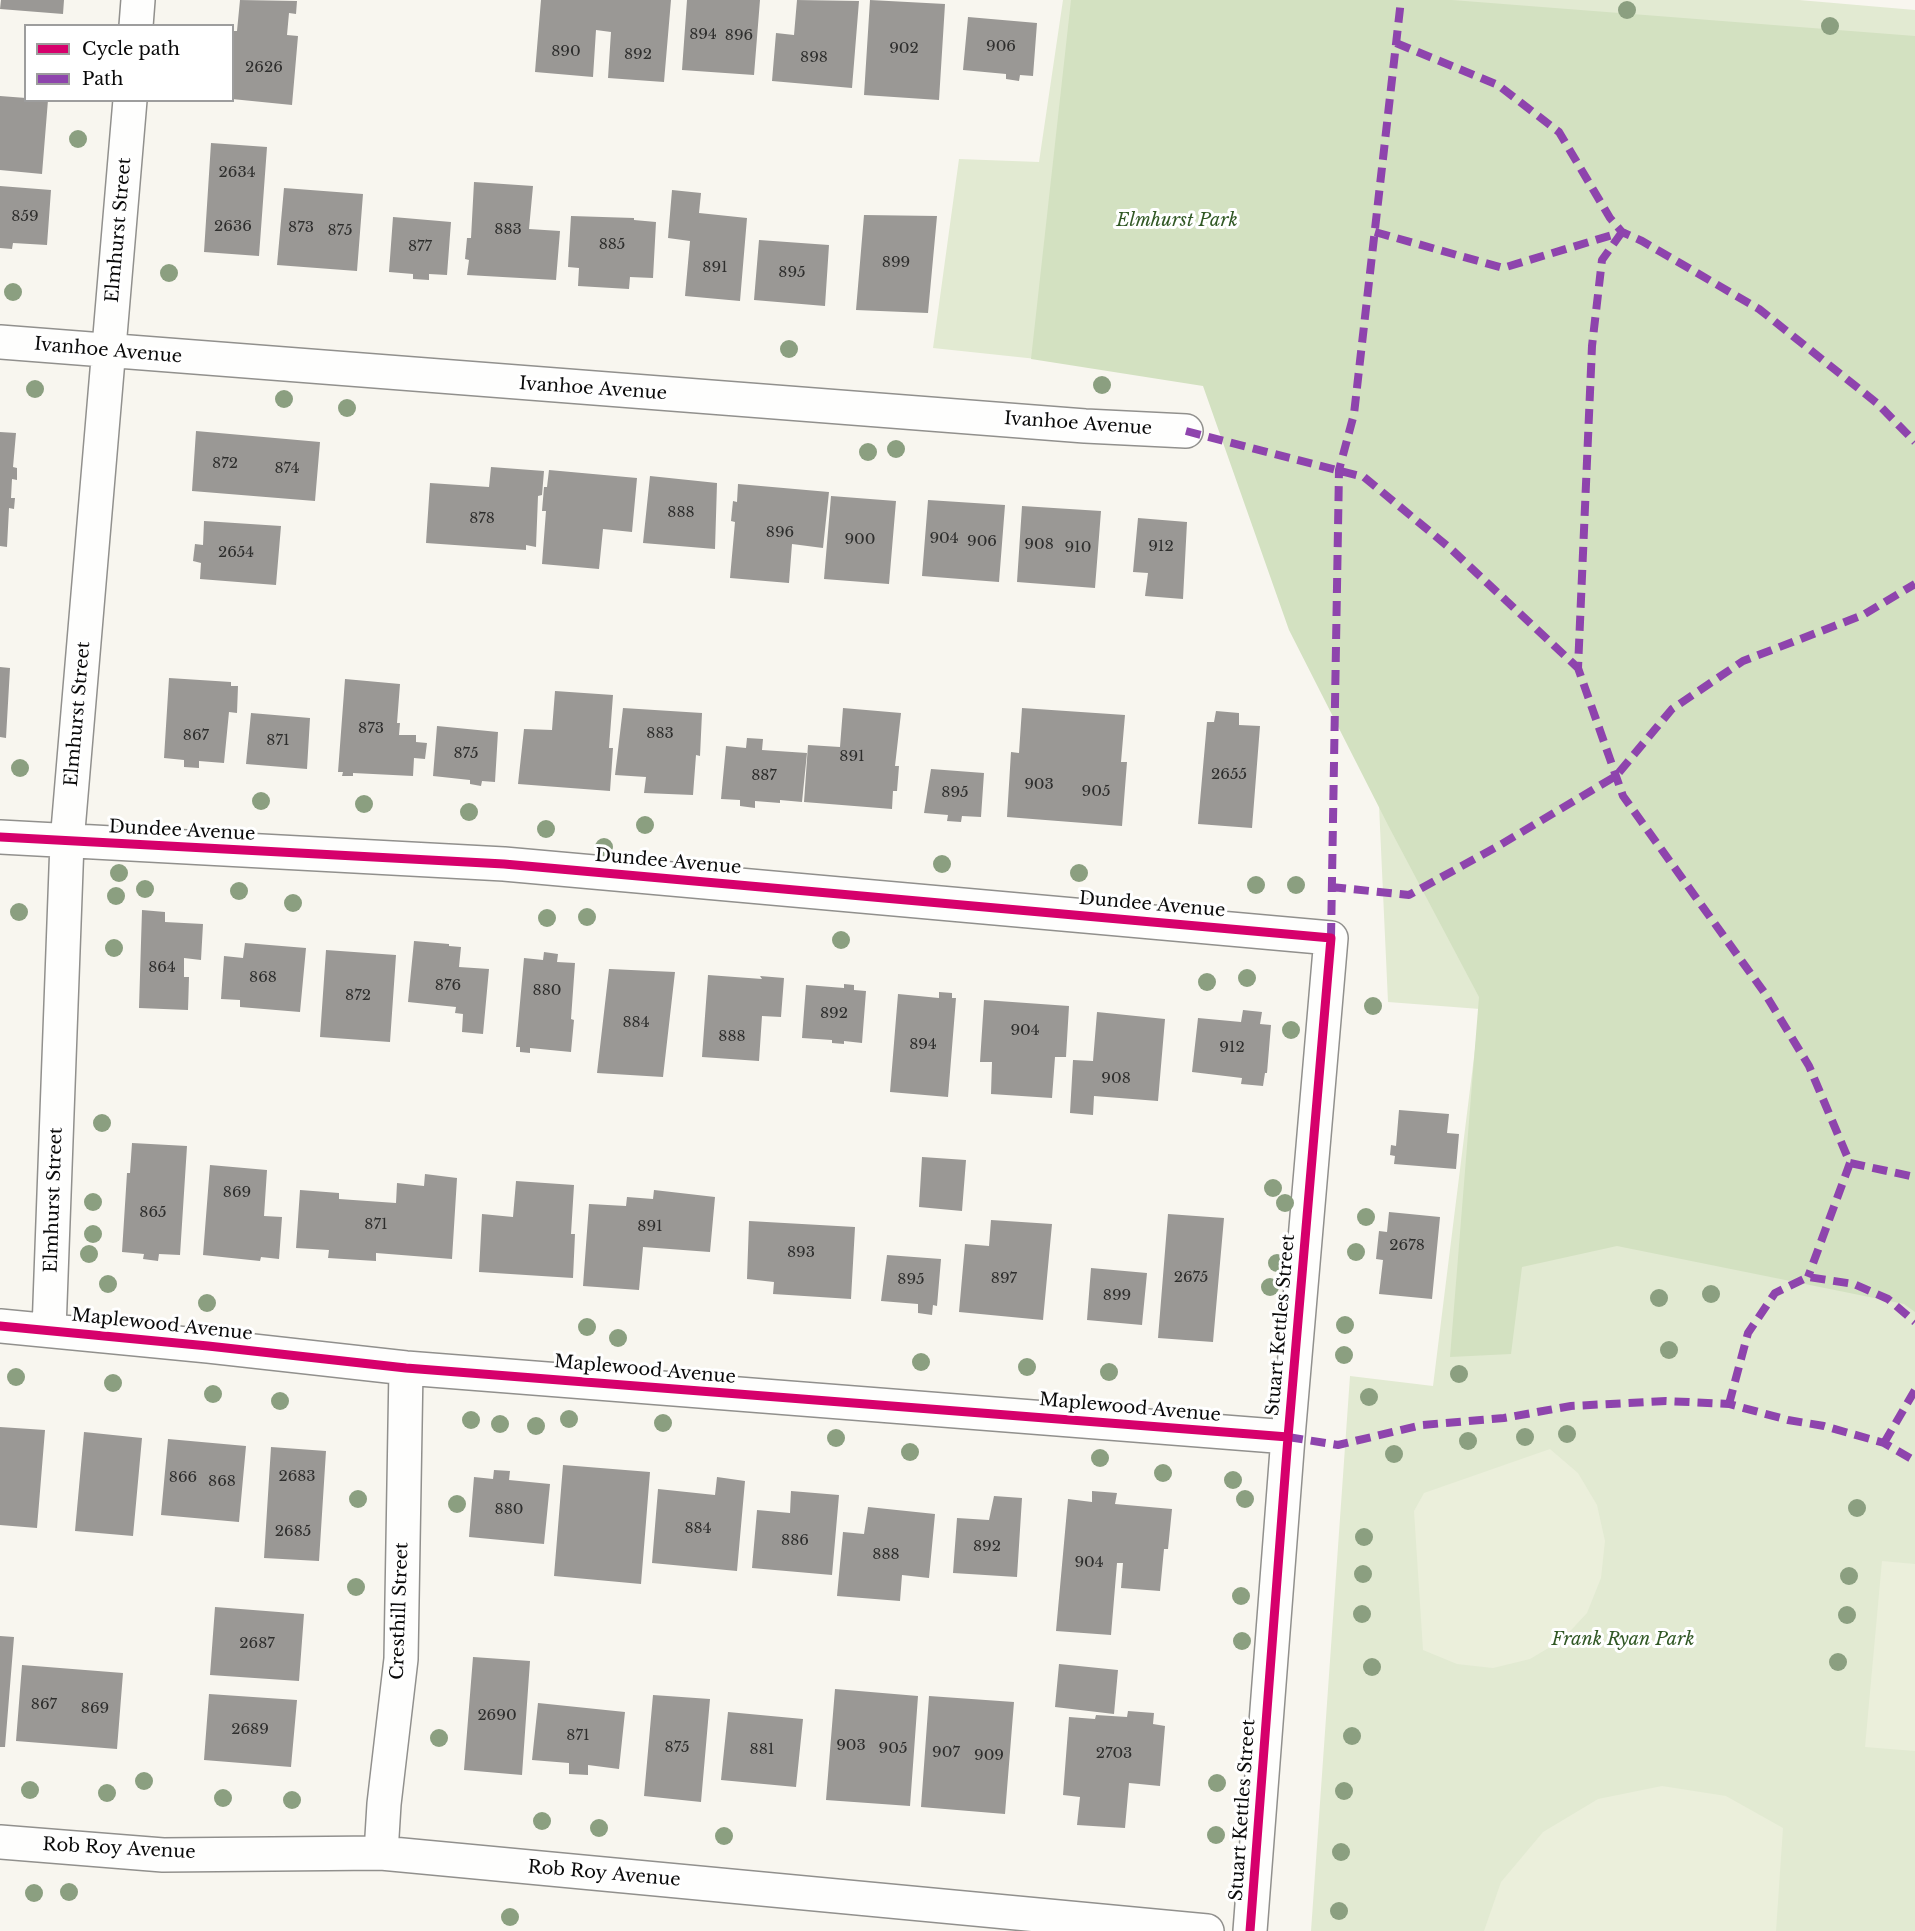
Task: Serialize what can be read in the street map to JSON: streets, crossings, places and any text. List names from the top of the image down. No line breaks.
{"streets":{"street":["Elmhurst Street","Ivanhoe Avenue","Dundee Avenue","Maplewood Avenue","Stuart Kettles Street","Cresthill Street","Rob Roy Avenue"]},"crossings":[["Elmhurst Street","Ivanhoe Avenue"],["Elmhurst Street","Dundee Avenue"],["Elmhurst Street","Maplewood Avenue"],["Dundee Avenue","Stuart Kettles Street"],["Maplewood Avenue","Stuart Kettles Street"],["Maplewood Avenue","Cresthill Street"],["Cresthill Street","Rob Roy Avenue"]],"parks":["Elmhurst Park","Frank Ryan Park"],"house_numbers":["894","896","906","902","890","892","898","2626","2634","859","2636","873","883","875","885","877","899","891","895","872","874","888","878","896","904","900","906","908","912","910","2654","873","883","867","871","875","891","2655","887","903","905","895","864","868","876","880","872","892","884","904","888","894","912","908","869","865","871","891","2678","893","2675","897","895","899","2683","866","868","880","884","2685","886","892","888","904","2687","867","869","2690","2689","871","903","875","905","881","907","2703","909"],"legend":["Cycle path","Path"]}
